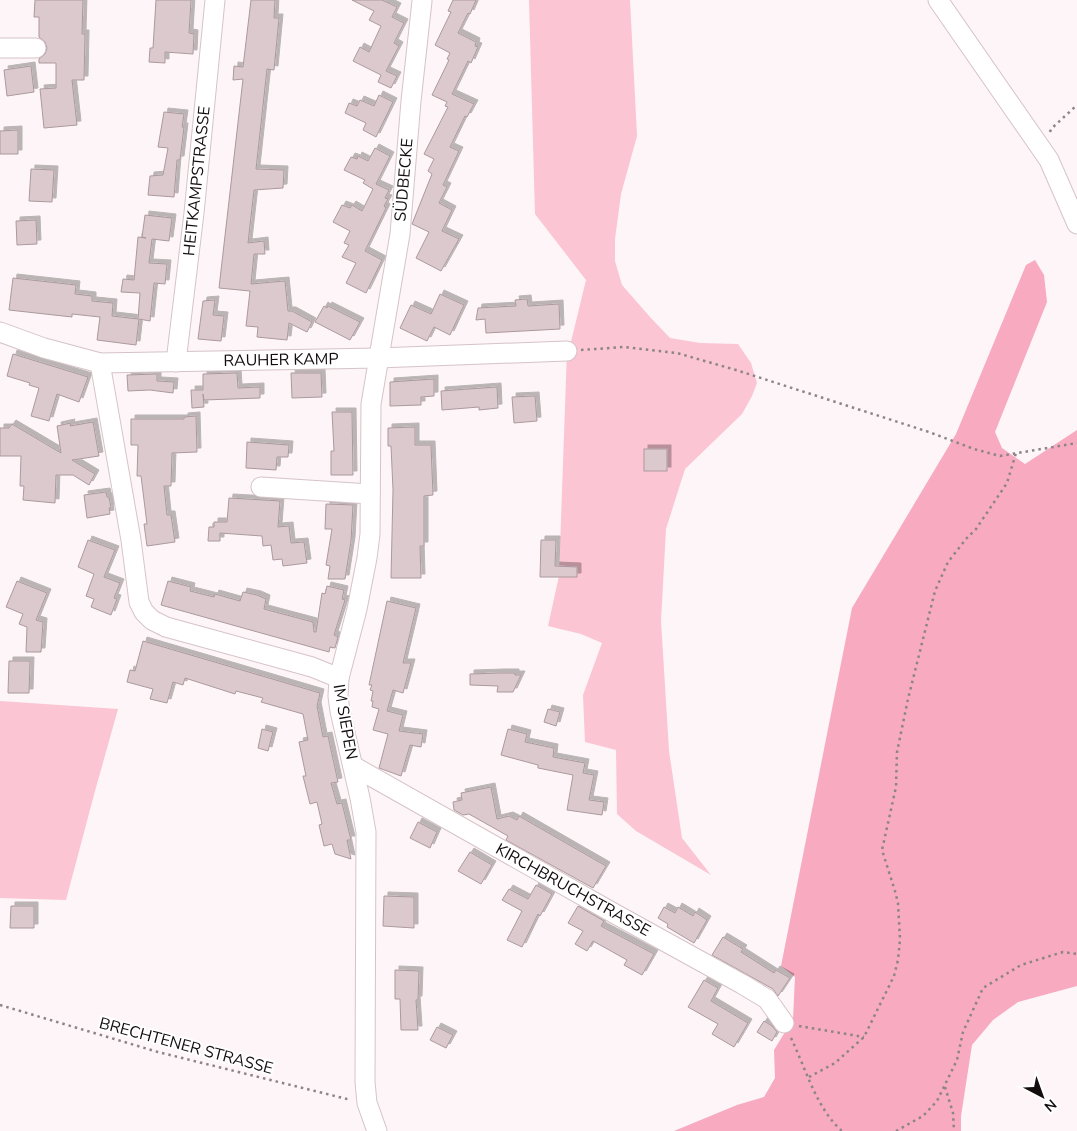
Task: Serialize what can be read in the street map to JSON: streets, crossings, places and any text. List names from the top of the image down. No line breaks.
{"streets":{"street":["SÜDBECKE","HEITKAMPSTRASSE","RAUHER KAMP","IM SIEPEN","KIRCHBRUCHSTRASSE"],"path":["BRECHTENER STRASSE"]},"crossings":[["SÜDBECKE","RAUHER KAMP"],["SÜDBECKE","IM SIEPEN"],["HEITKAMPSTRASSE","RAUHER KAMP"],["RAUHER KAMP","IM SIEPEN"],["IM SIEPEN","KIRCHBRUCHSTRASSE"],["IM SIEPEN","BRECHTENER STRASSE"]],"north":"bottom right"}
